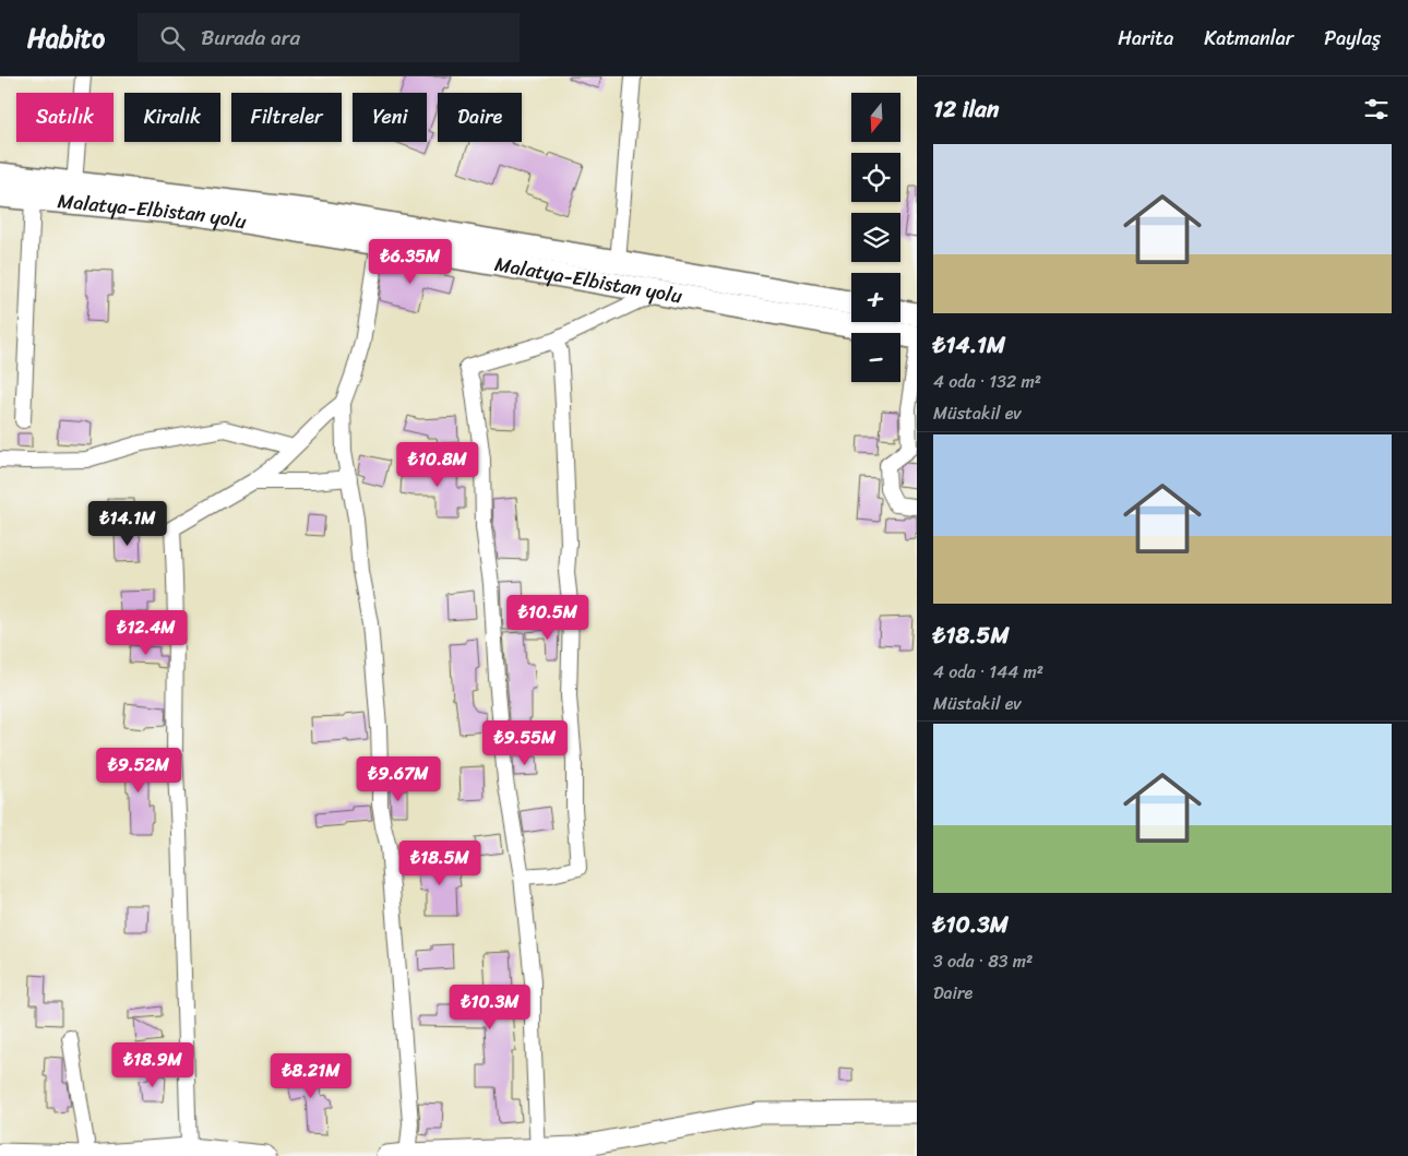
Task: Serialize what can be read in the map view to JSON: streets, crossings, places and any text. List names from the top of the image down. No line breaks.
{"streets":{"main road":["Malatya-Elbistan yolu"]},"north":"bottom","page":{"header":"Habito","search":"Burada ara","nav":["Harita","Katmanlar","Paylaş"],"heading":"12 ilan","map_buttons":["+","−"],"chip":["Satılık","Kiralık","Filtreler","Yeni","Daire"],"list":[{"name":"₺14.1M","note":"4 oda · 132 m² · Müstakil ev"},{"name":"₺18.5M","note":"4 oda · 144 m² · Müstakil ev"},{"name":"₺10.3M","note":"3 oda · 83 m² · Daire"}],"price":["₺6.35M","₺10.8M","₺14.1M","₺10.5M","₺12.4M","₺9.55M","₺9.52M","₺9.67M","₺18.5M","₺10.3M","₺18.9M","₺8.21M"]}}
